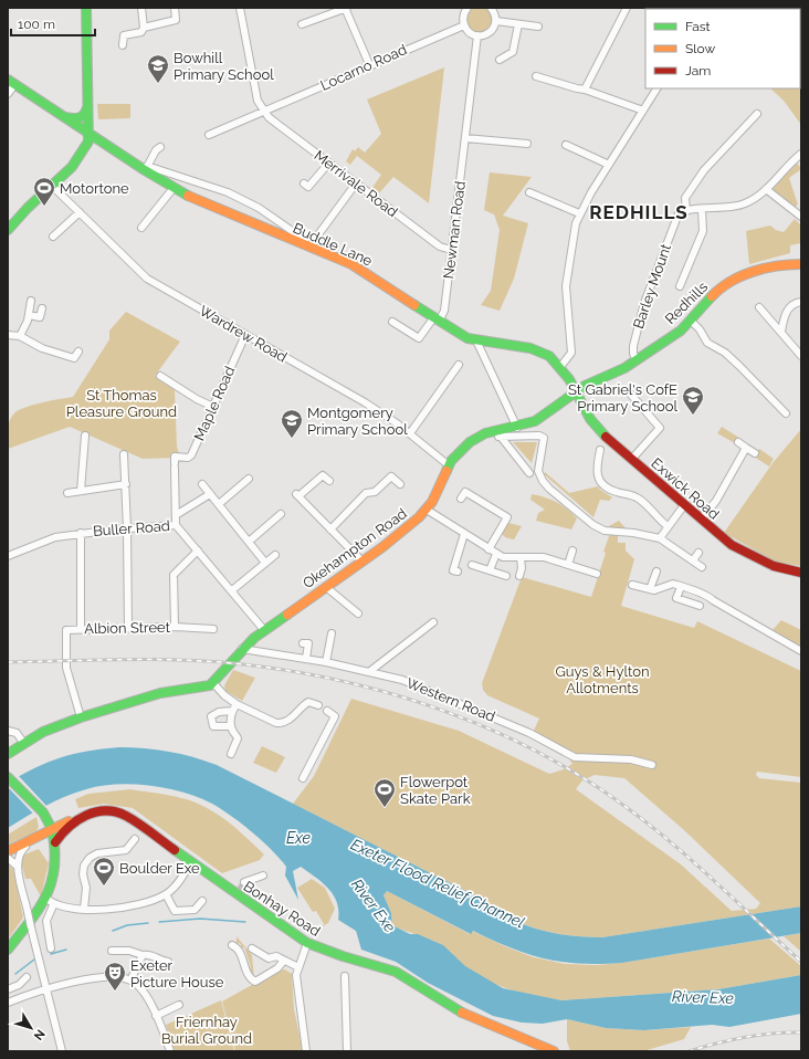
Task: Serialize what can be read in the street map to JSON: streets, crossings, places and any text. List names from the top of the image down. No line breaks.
{"streets":{"main road":["Buddle Lane","Redhills","Exwick Road","Okehampton Road","Bonhay Road"],"street":["Locarno Road","Merrivale Road","Newman Road","Barley Mount","Wardrew Road","Maple Road","Buller Road","Albion Street","Western Road"]},"crossings":[["Locarno Road","Merrivale Road"],["Merrivale Road","Newman Road"],["Newman Road","Buddle Lane"],["Buddle Lane","Redhills"],["Buddle Lane","Exwick Road"],["Buddle Lane","Okehampton Road"],["Barley Mount","Redhills"],["Redhills","Exwick Road"],["Redhills","Okehampton Road"],["Wardrew Road","Maple Road"],["Wardrew Road","Okehampton Road"],["Exwick Road","Okehampton Road"],["Buller Road","Okehampton Road"],["Okehampton Road","Western Road"]],"districts":["REDHILLS"],"water":["Exe","Exeter Flood Relief Channel","River Exe"],"parks":["St Thomas Pleasure Ground","Guys & Hylton Allotments","Friernhay Burial Ground"],"places":{"school or university":["Bowhill Primary School","St Gabriel's CofE Primary School","Montgomery Primary School"],"sports":["Motortone","Flowerpot Skate Park","Boulder Exe"],"theatre":["Exeter Picture House"]},"legend":["Fast","Slow","Jam"],"scale_bar":"100 m","north":"bottom right"}
